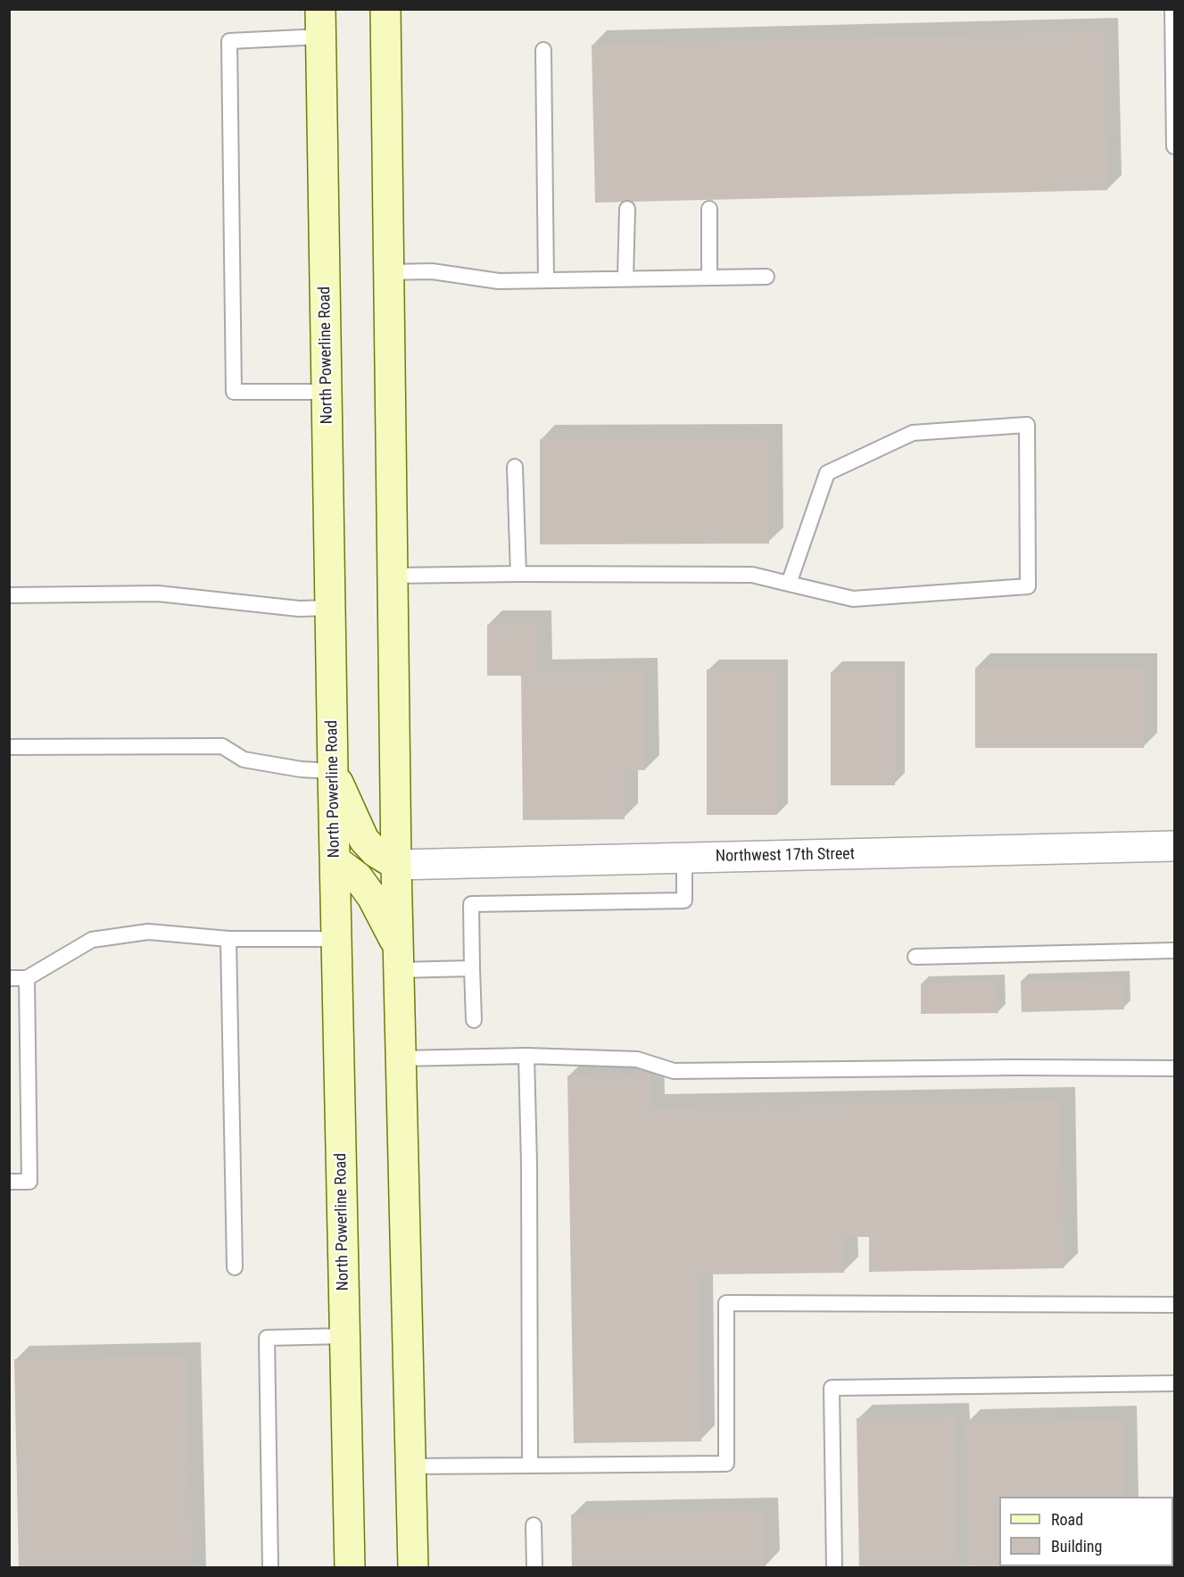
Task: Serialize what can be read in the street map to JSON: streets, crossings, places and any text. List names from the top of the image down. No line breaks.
{"streets":{"main road":["North Powerline Road"],"street":["Northwest 17th Street"]},"legend":["Road","Building"]}
